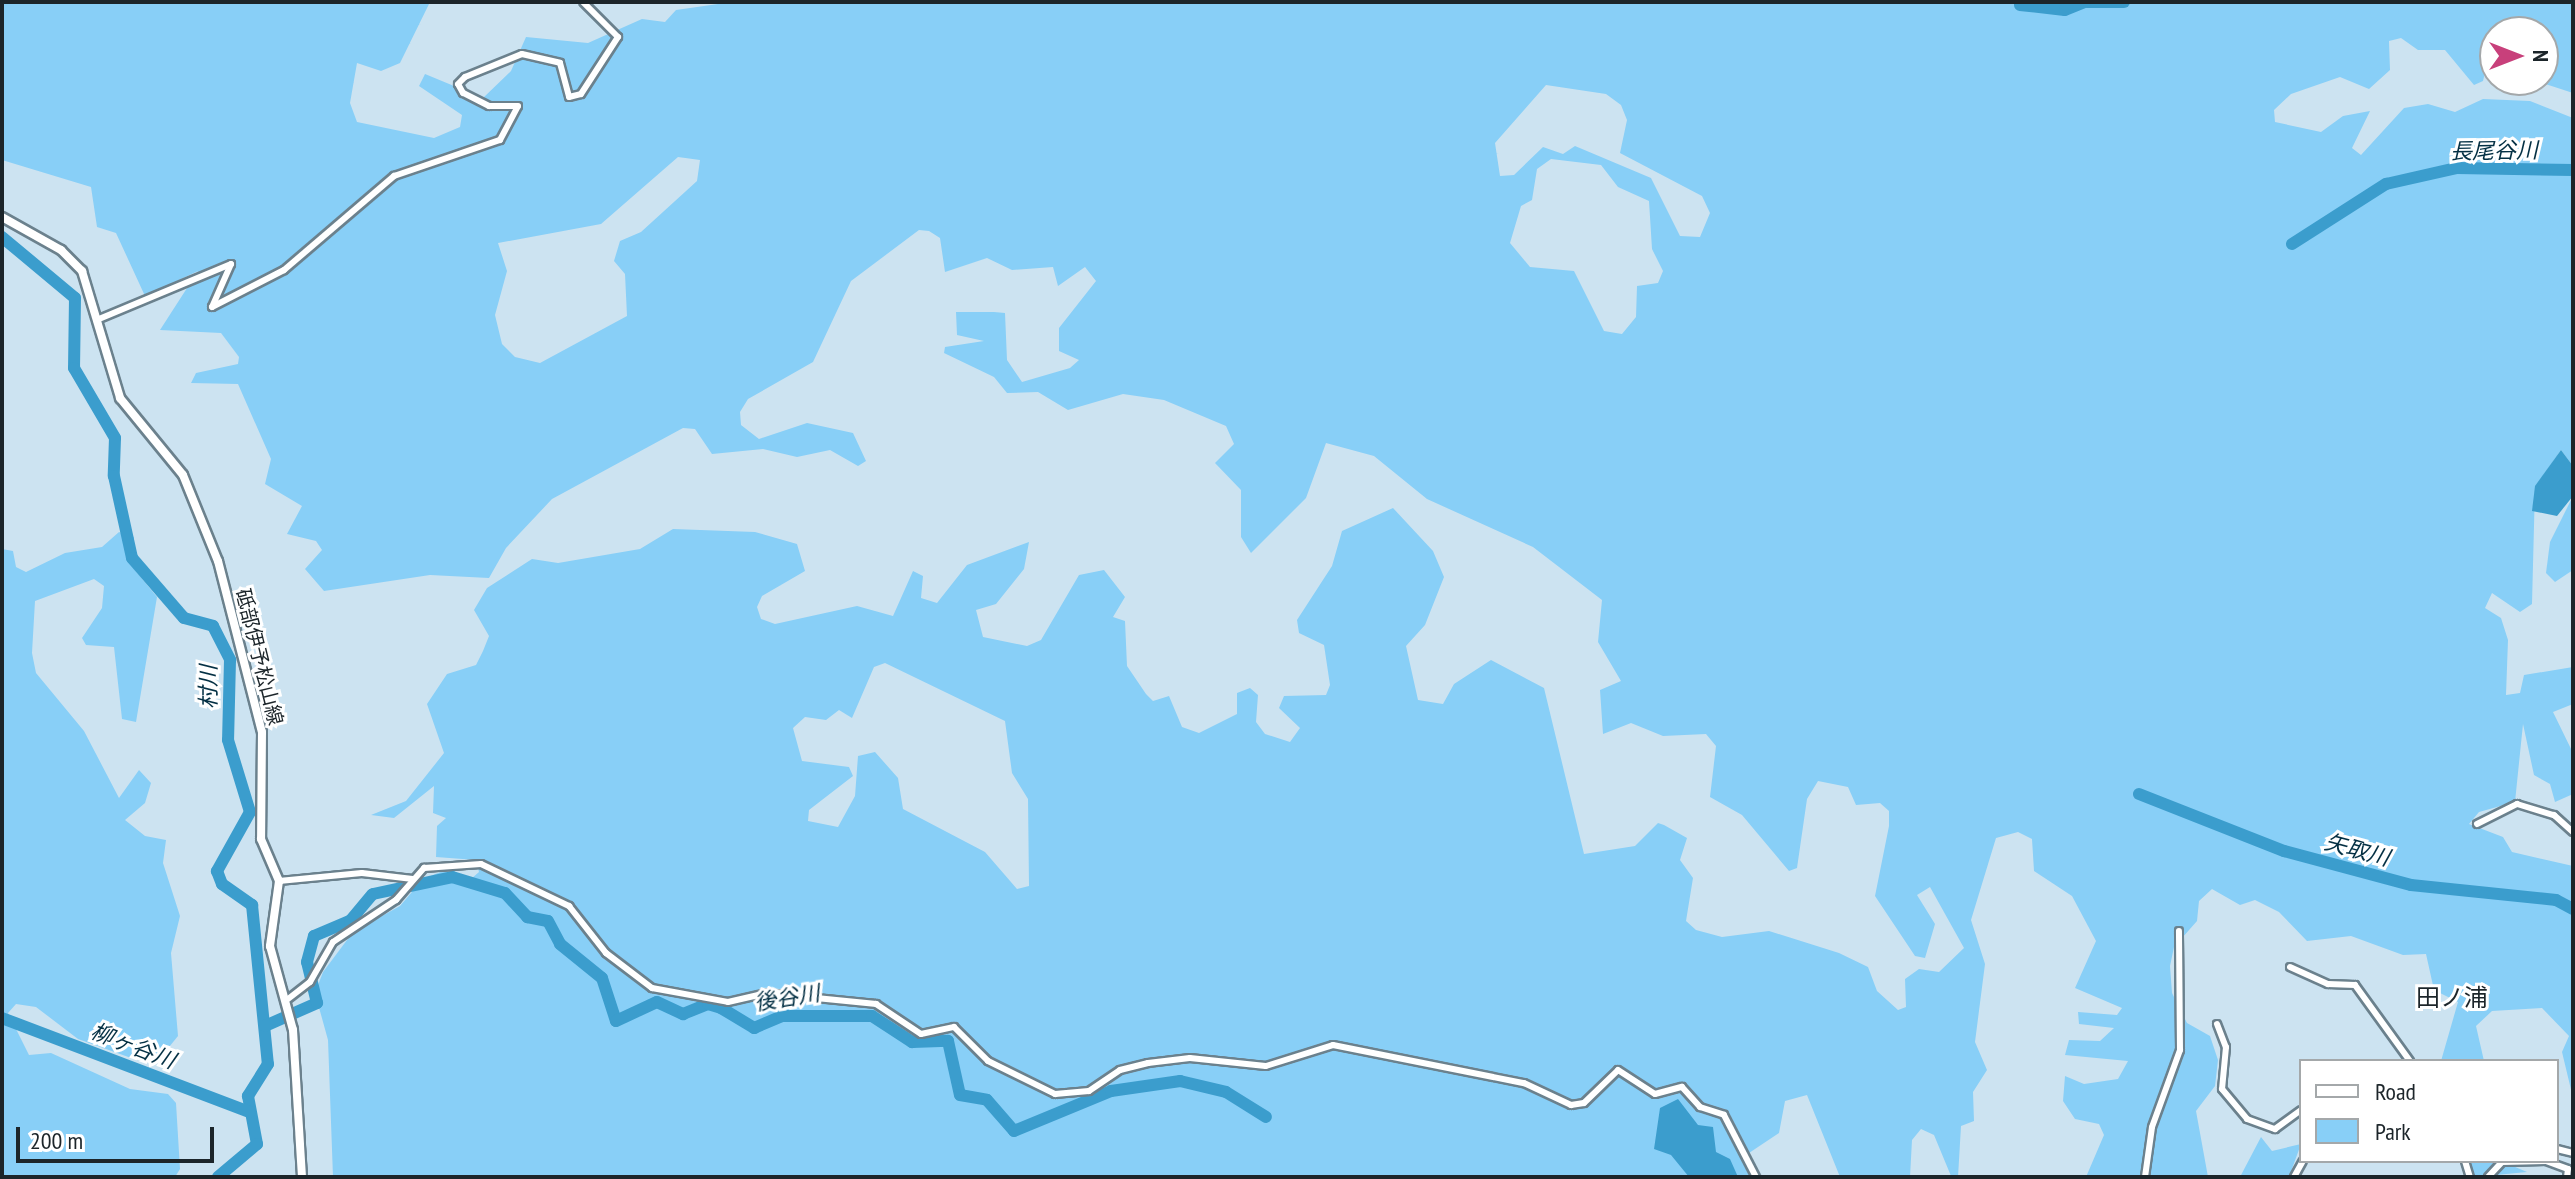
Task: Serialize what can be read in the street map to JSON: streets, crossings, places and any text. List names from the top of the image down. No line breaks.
{"streets":{"main road":["砥部伊予松山線"]},"districts":["田ノ浦"],"water":["長尾谷川","村川","矢取川","後谷川","柳ヶ谷川"],"legend":["Road","Park"],"scale_bar":"200 m","north":"right"}
